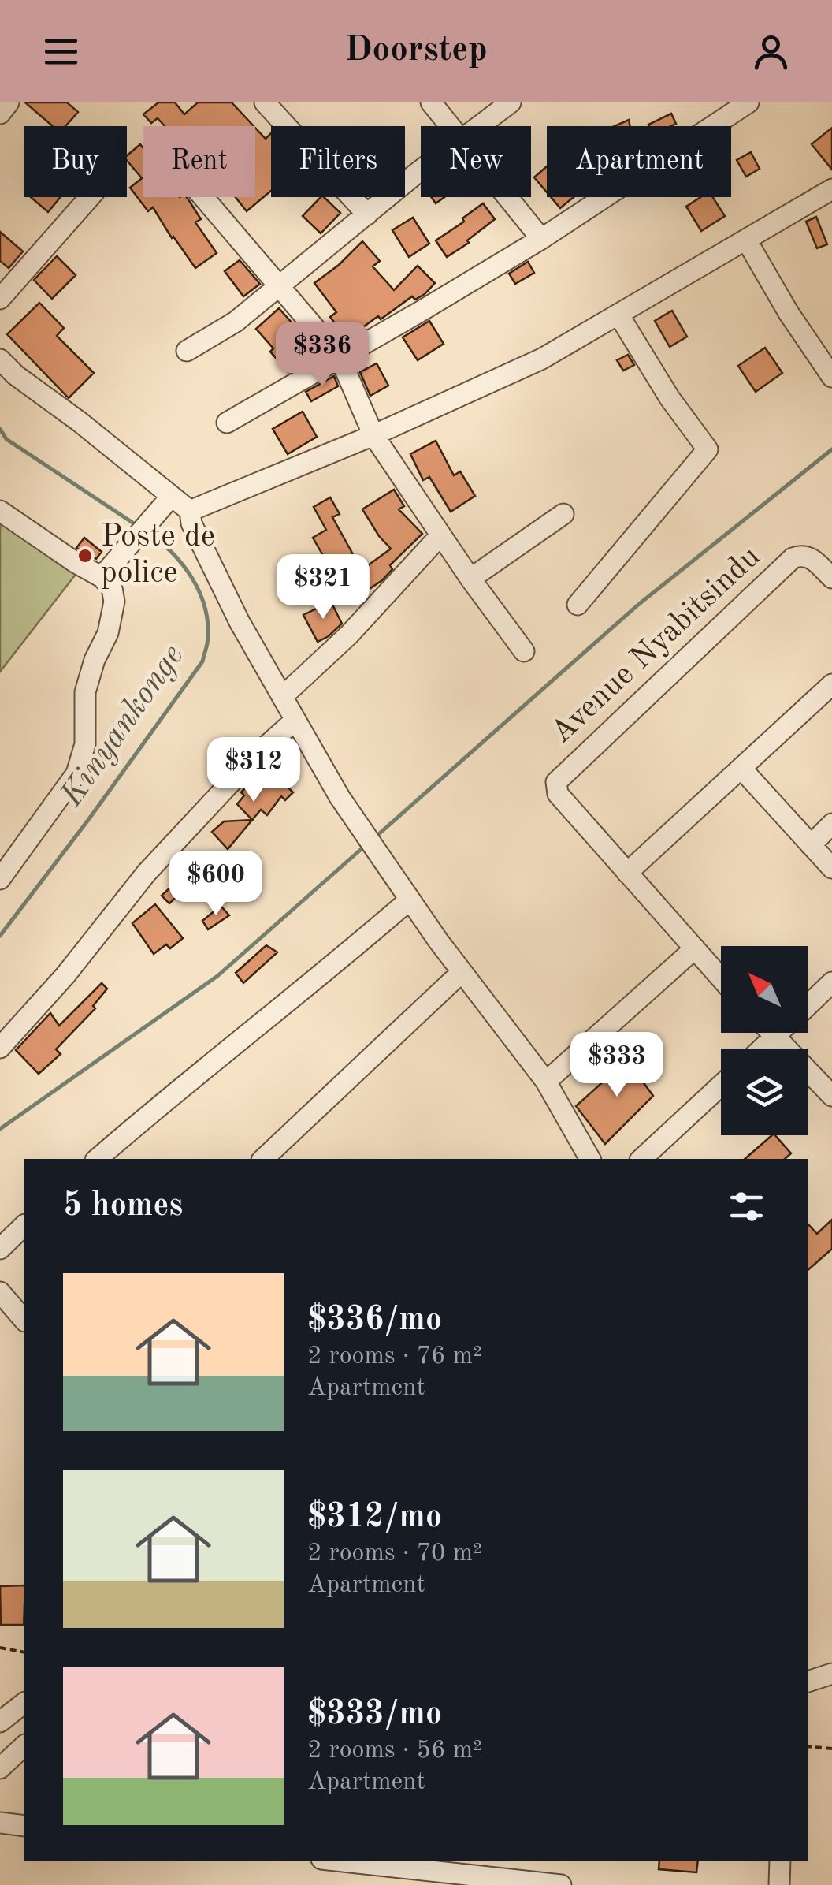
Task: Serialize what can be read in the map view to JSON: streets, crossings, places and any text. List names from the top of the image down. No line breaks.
{"streets":{"street":["Avenue Nyabitsindu"]},"water":["Kinyankonge"],"places":["Poste de police"],"north":"top left","page":{"header":"Doorstep","chip":["Buy","Rent","Filters","New","Apartment"],"price":["$336","$321","$312","$600","$333"],"heading":"5 homes","list":[{"name":"$336/mo","note":"2 rooms · 76 m² · Apartment"},{"name":"$312/mo","note":"2 rooms · 70 m² · Apartment"},{"name":"$333/mo","note":"2 rooms · 56 m² · Apartment"}]}}
